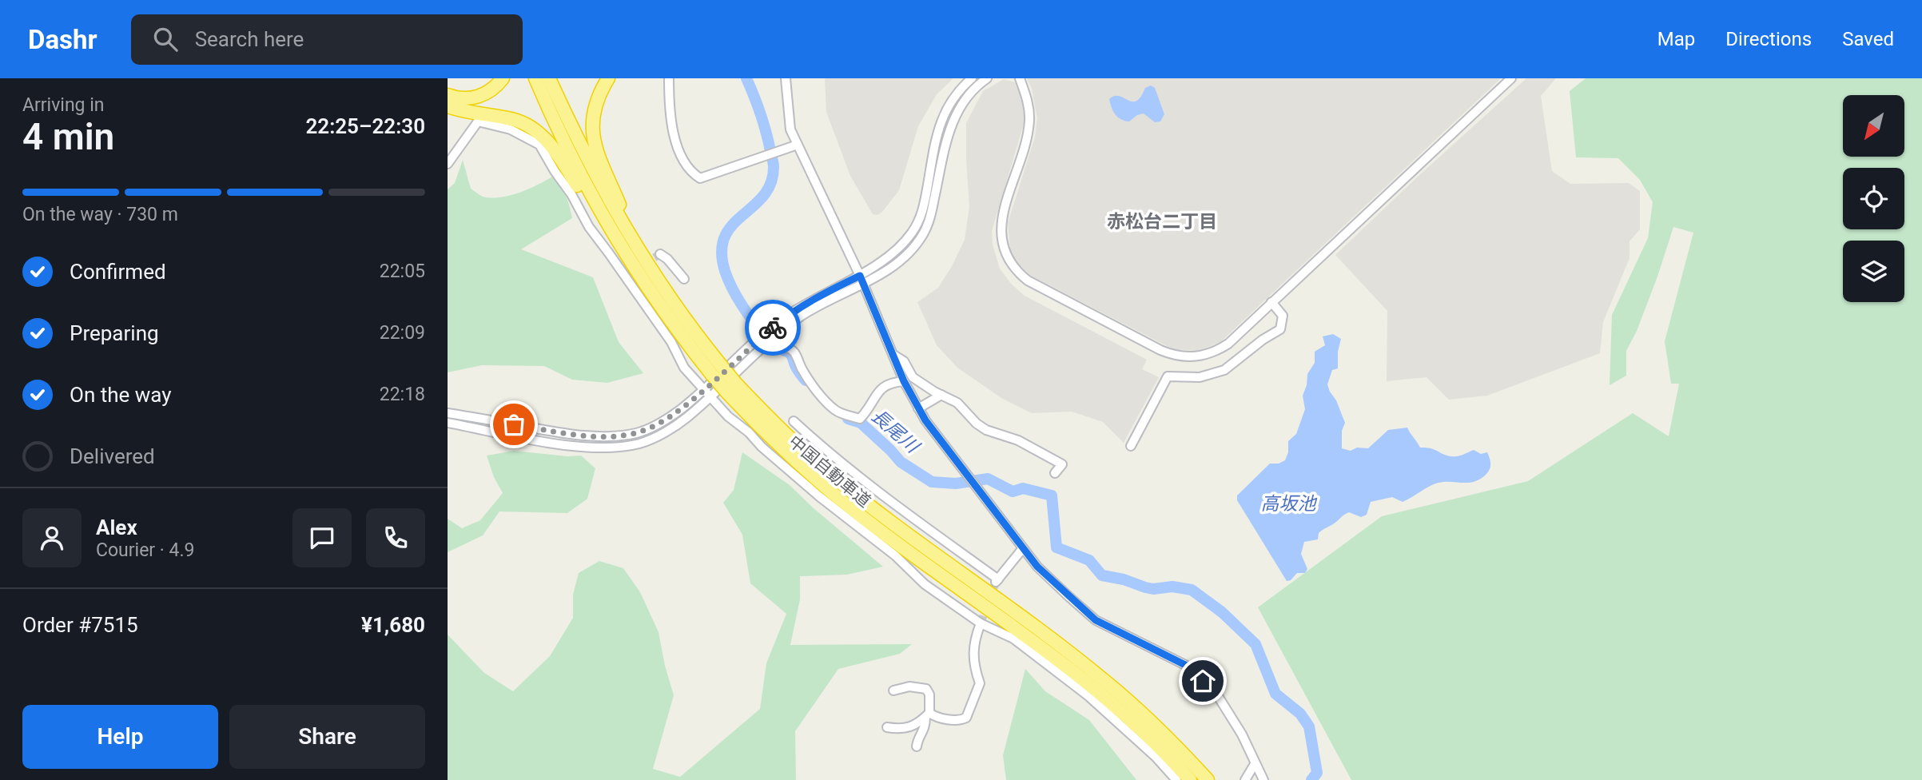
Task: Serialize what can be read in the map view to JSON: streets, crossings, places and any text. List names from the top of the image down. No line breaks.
{"streets":{"highway":["中国自動車道"]},"districts":["赤松台二丁目"],"water":["長尾川","高坂池"],"north":"bottom left","page":{"header":"Dashr","search":"Search here","nav":["Map","Directions","Saved"],"heading":["4 min","Arriving in","22:25–22:30"],"panel":["Alex","Courier · 4.9","Order #7515","¥1,680"],"bar":"On the way · 730 m","list":[["Confirmed","22:05"],["Preparing","22:09"],["On the way","22:18"],"Delivered"],"buttons":["Help","Share"]}}
